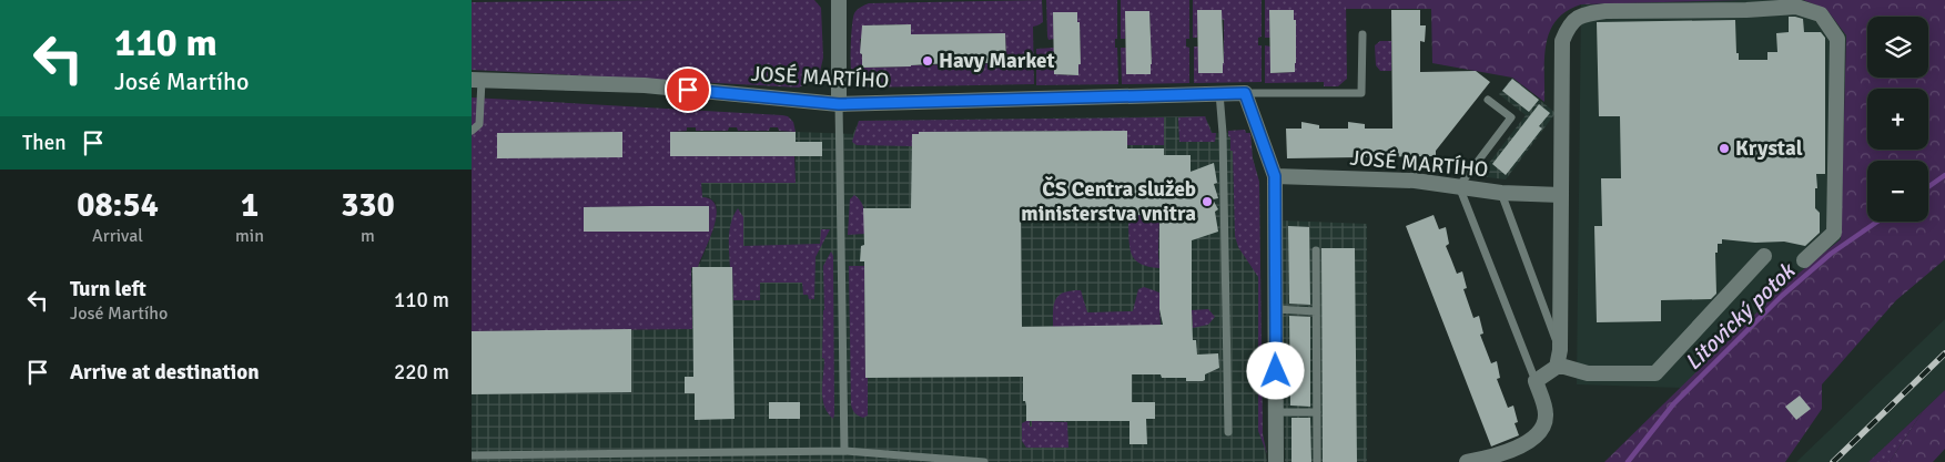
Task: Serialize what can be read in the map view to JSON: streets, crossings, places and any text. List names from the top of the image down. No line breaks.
{"streets":{"street":["JOSÉ MARTÍHO"]},"water":["Litovický potok"],"places":["Havy Market","Krystal","ČS Centra služeb ministerstva vnitra"],"page":{"turn":["110 m","José Martího"],"map_buttons":["+","−"],"then":"Then","eta":["08:54","Arrival","1","min","330","m"],"list":[{"name":"Turn left","note":"José Martího","value":"110 m"},{"name":"Arrive at destination","value":"220 m"}]}}
